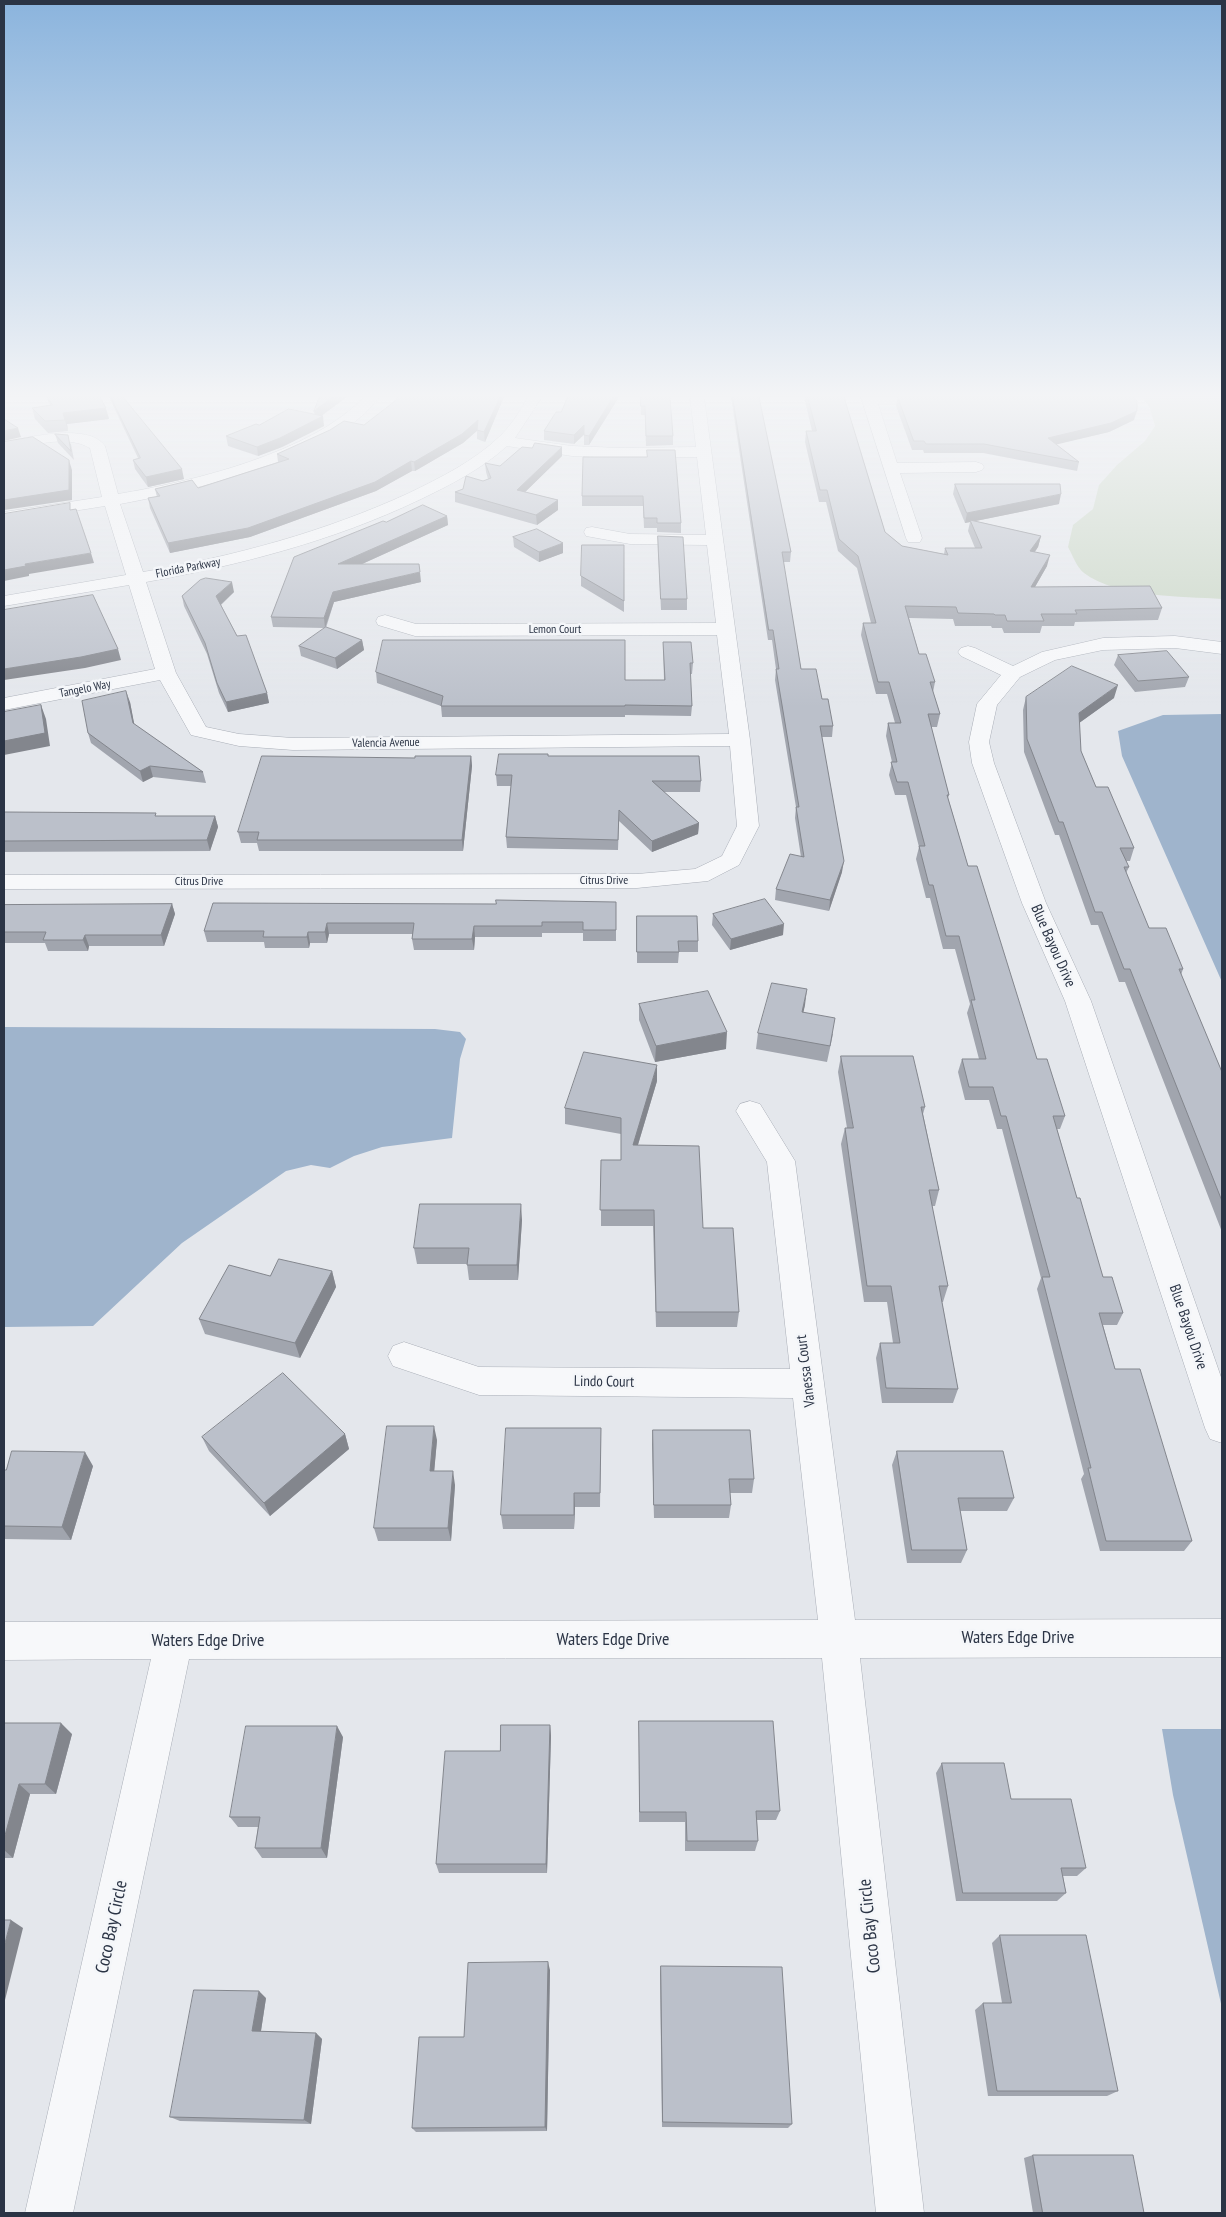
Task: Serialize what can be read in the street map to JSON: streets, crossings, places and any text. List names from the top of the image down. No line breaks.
{"streets":{"street":["Florida Parkway","Lemon Court","Tangelo Way","Valencia Avenue","Citrus Drive","Blue Bayou Drive","Vanessa Court","Lindo Court","Waters Edge Drive","Coco Bay Circle"]},"crossings":[["Florida Parkway","Valencia Avenue"],["Lemon Court","Citrus Drive"],["Tangelo Way","Valencia Avenue"],["Valencia Avenue","Citrus Drive"],["Vanessa Court","Lindo Court"],["Vanessa Court","Waters Edge Drive"],["Vanessa Court","Coco Bay Circle"],["Waters Edge Drive","Coco Bay Circle"]]}
